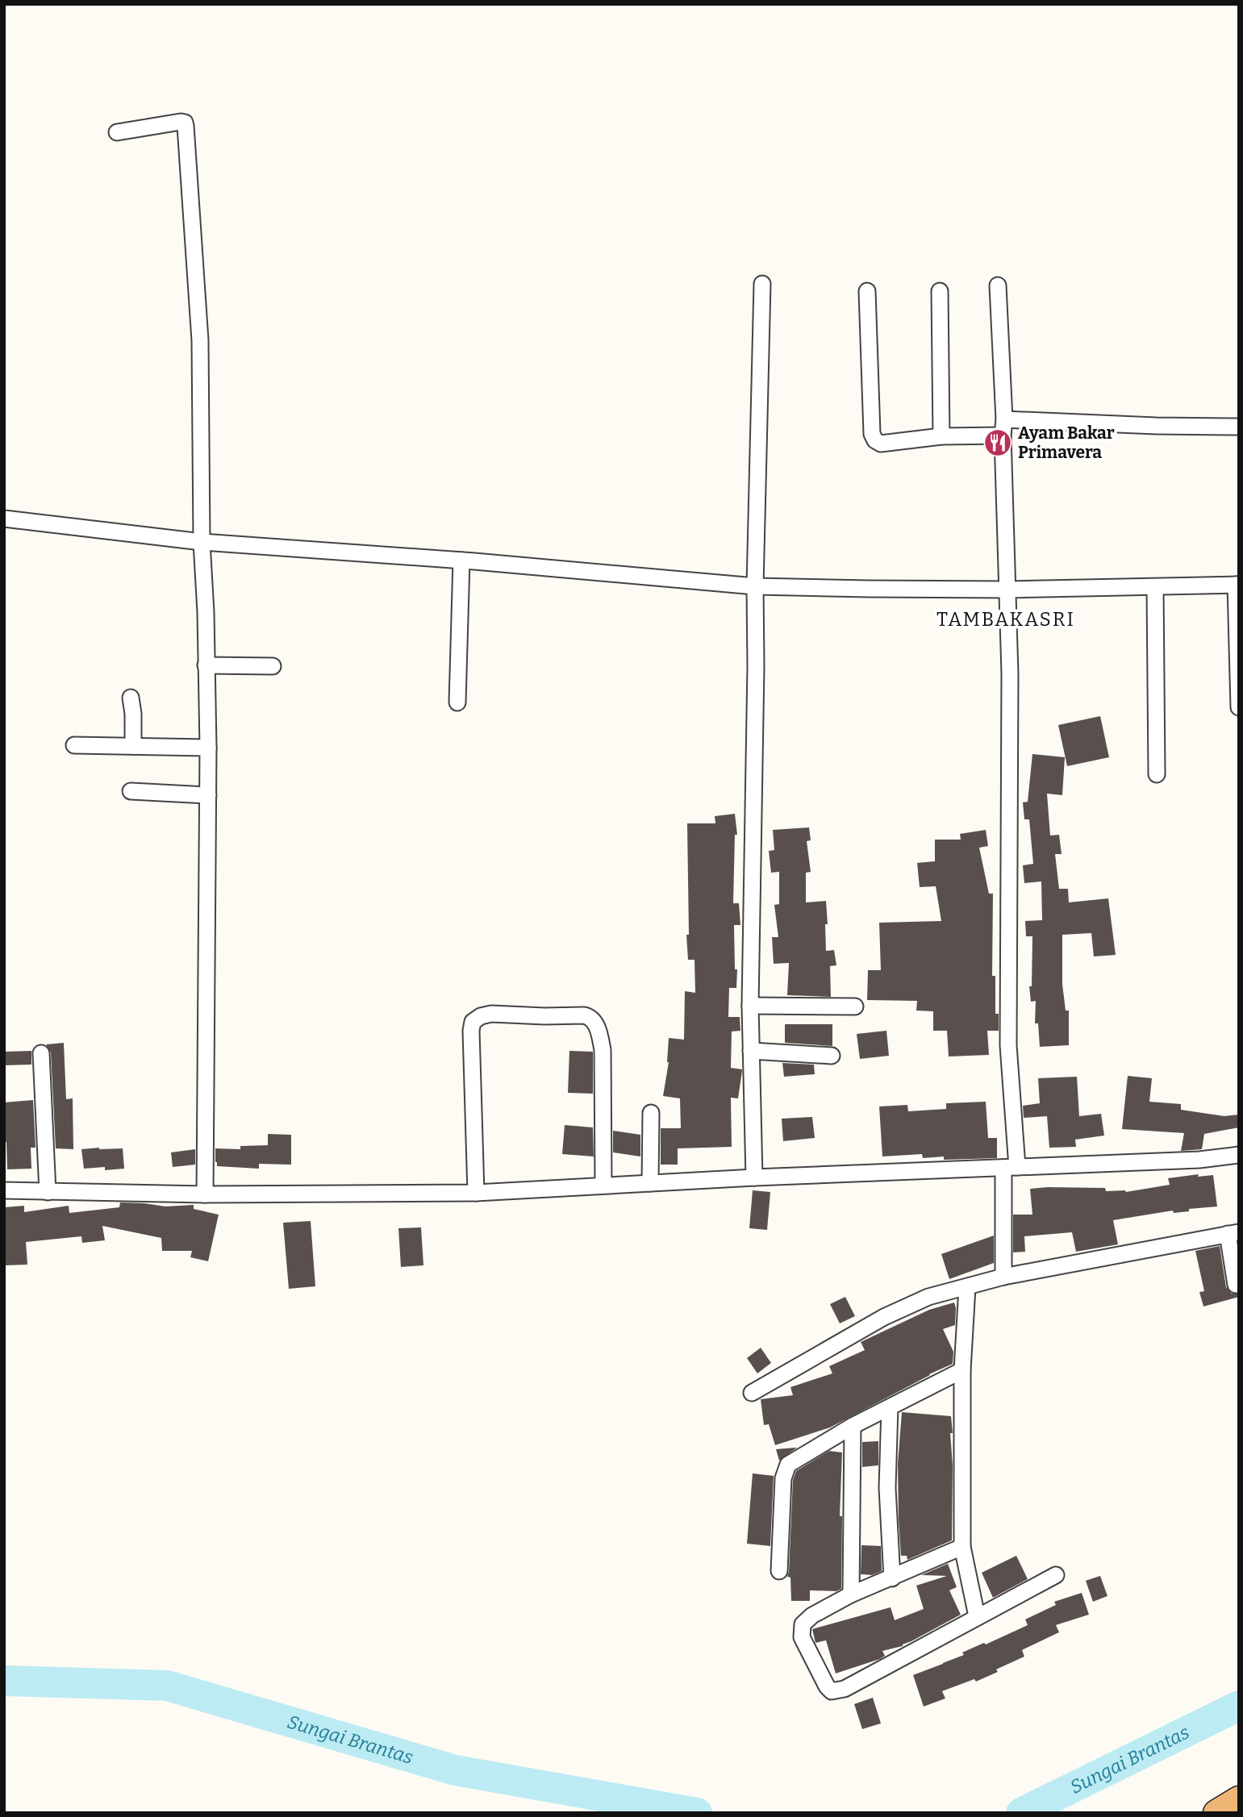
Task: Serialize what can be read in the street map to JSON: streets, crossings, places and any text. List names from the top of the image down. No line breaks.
{"districts":["TAMBAKASRI"],"water":["Sungai Brantas"],"places":{"restaurant":["Ayam Bakar Primavera"]}}
